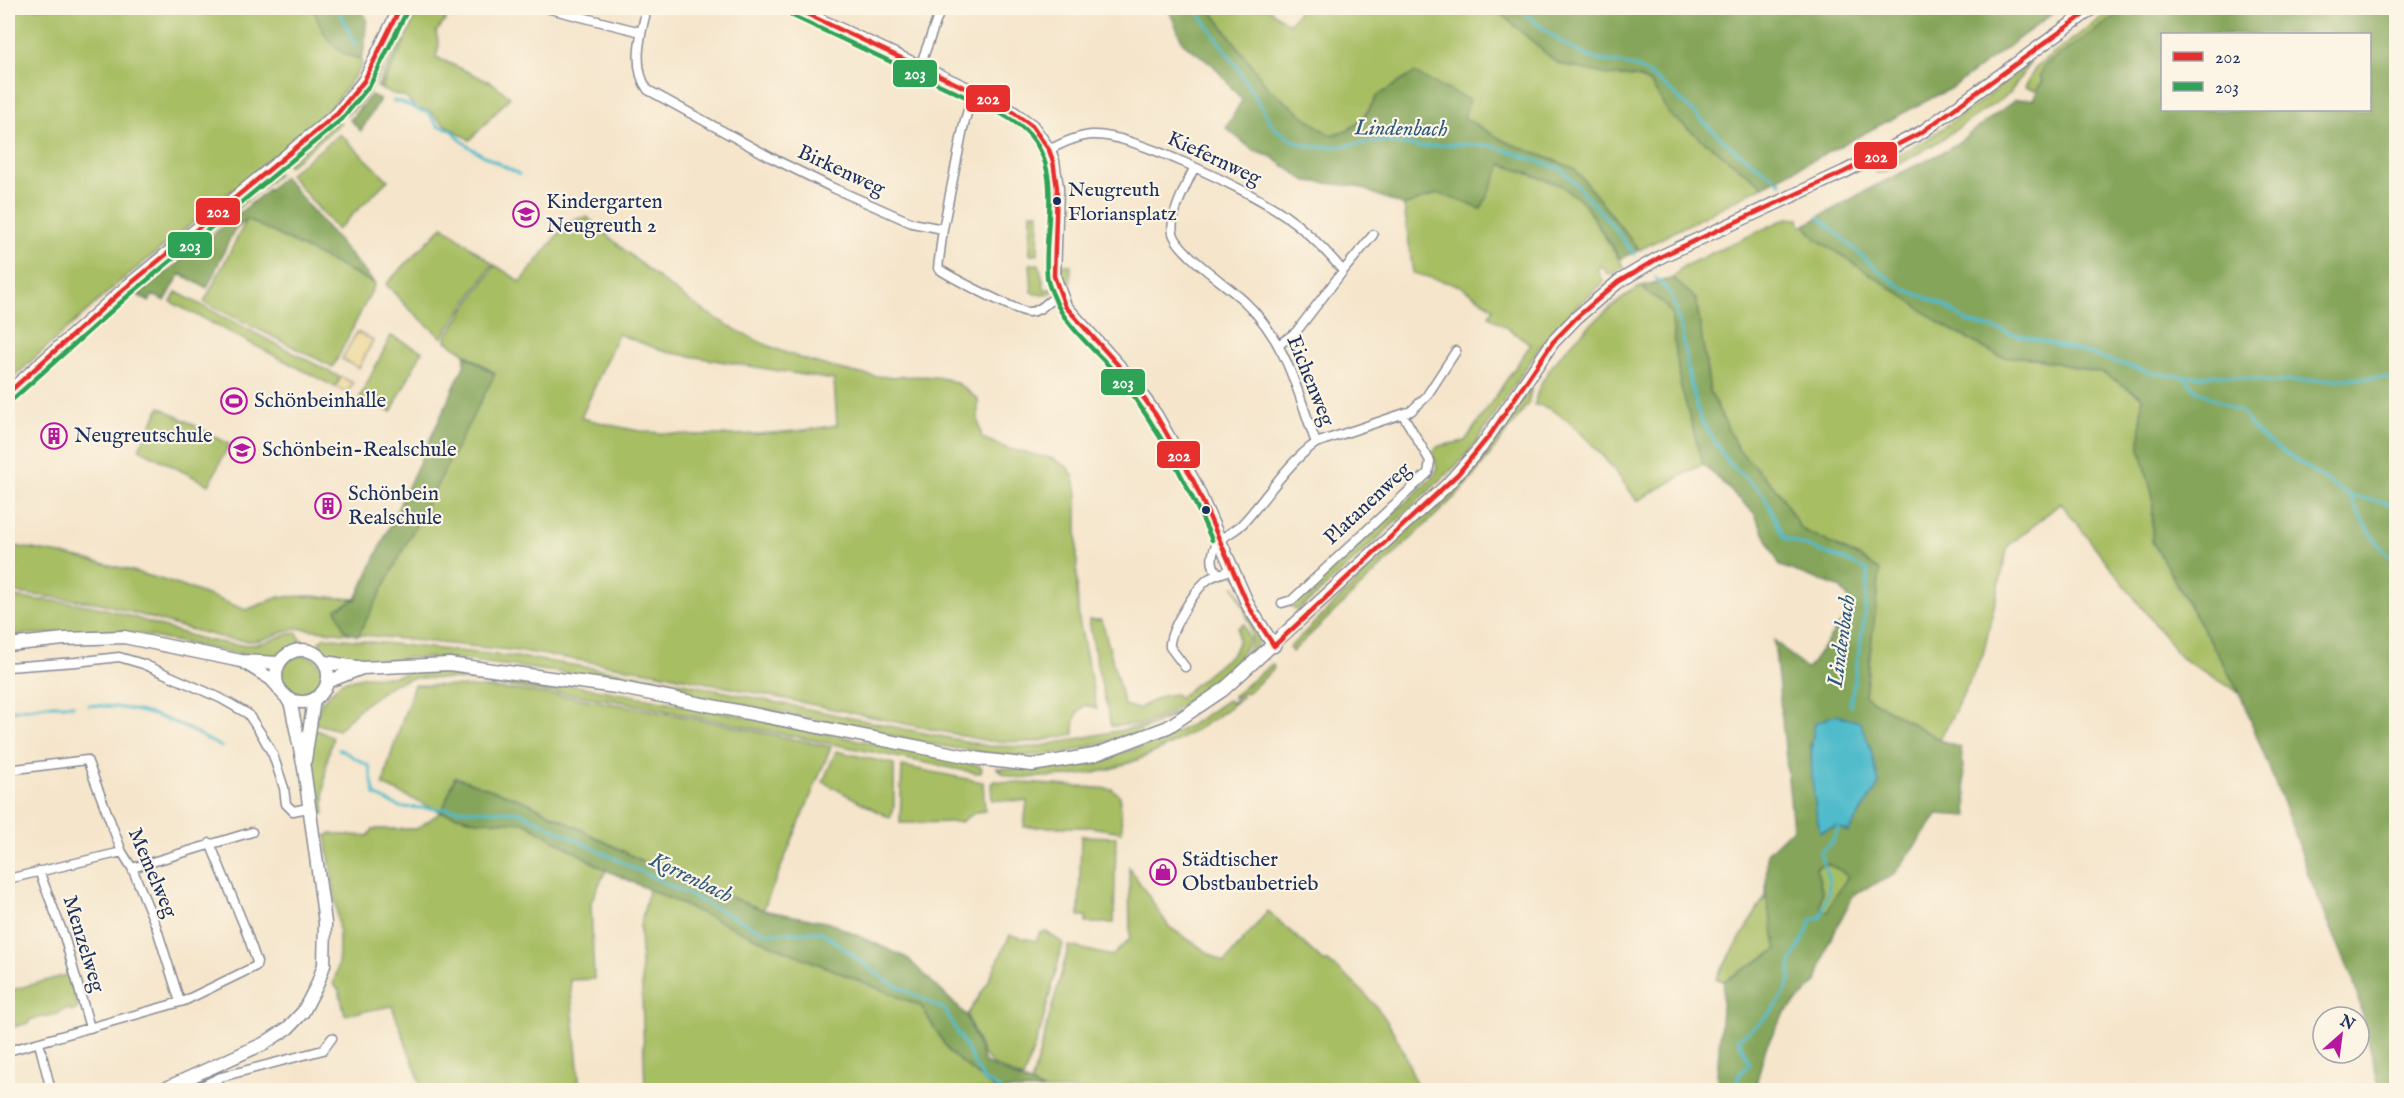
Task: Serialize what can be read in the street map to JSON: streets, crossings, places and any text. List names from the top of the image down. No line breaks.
{"streets":{"street":["Kiefernweg","Birkenweg","Eichenweg","Platanenweg","Memelweg","Menzelweg"]},"crossings":[["Kiefernweg","Eichenweg"]],"water":["Lindenbach","Korrenbach"],"places":{"other":["Neugreuth Floriansplatz"],"school or university":["Kindergarten Neugreuth 2","Schönbein-Realschule"],"sports":["Schönbeinhalle"],"building":["Neugreutschule","Schönbein Realschule"],"shop":["Städtischer Obstbaubetrieb"]},"lines":["transit line 202","transit line 203"],"legend":["202","203"],"north":"top right"}
